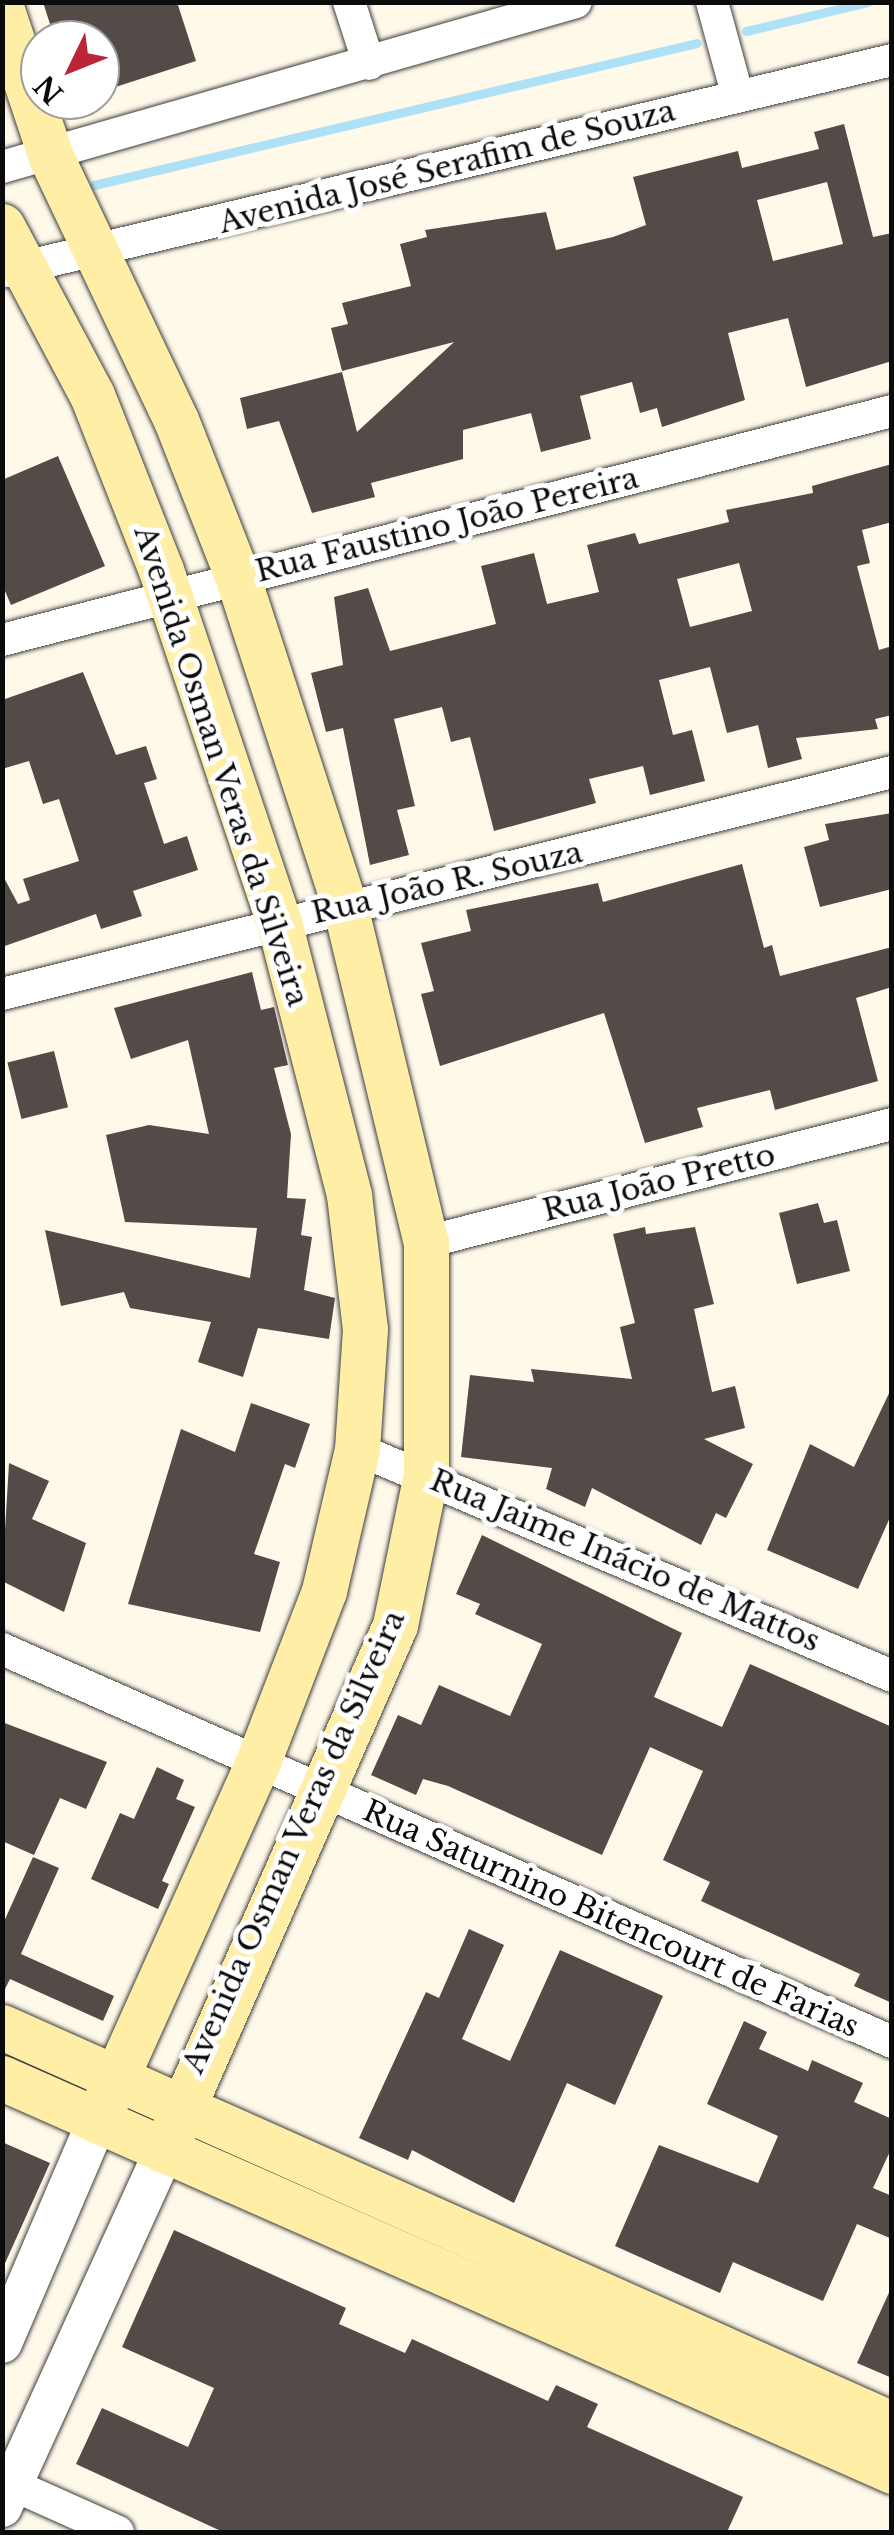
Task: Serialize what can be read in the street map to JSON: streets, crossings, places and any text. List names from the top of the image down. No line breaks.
{"streets":{"main road":["Avenida Osman Veras da Silveira"],"street":["Avenida José Serafim de Souza","Rua Faustino João Pereira","Rua João R. Souza","Rua João Pretto","Rua Jaime Inácio de Mattos","Rua Saturnino Bitencourt de Farias"]},"crossings":[["Avenida José Serafim de Souza","Avenida Osman Veras da Silveira"],["Rua Faustino João Pereira","Avenida Osman Veras da Silveira"],["Avenida Osman Veras da Silveira","Rua João R. Souza"],["Avenida Osman Veras da Silveira","Rua João Pretto"],["Avenida Osman Veras da Silveira","Rua Jaime Inácio de Mattos"],["Avenida Osman Veras da Silveira","Rua Saturnino Bitencourt de Farias"]],"north":"bottom left"}
